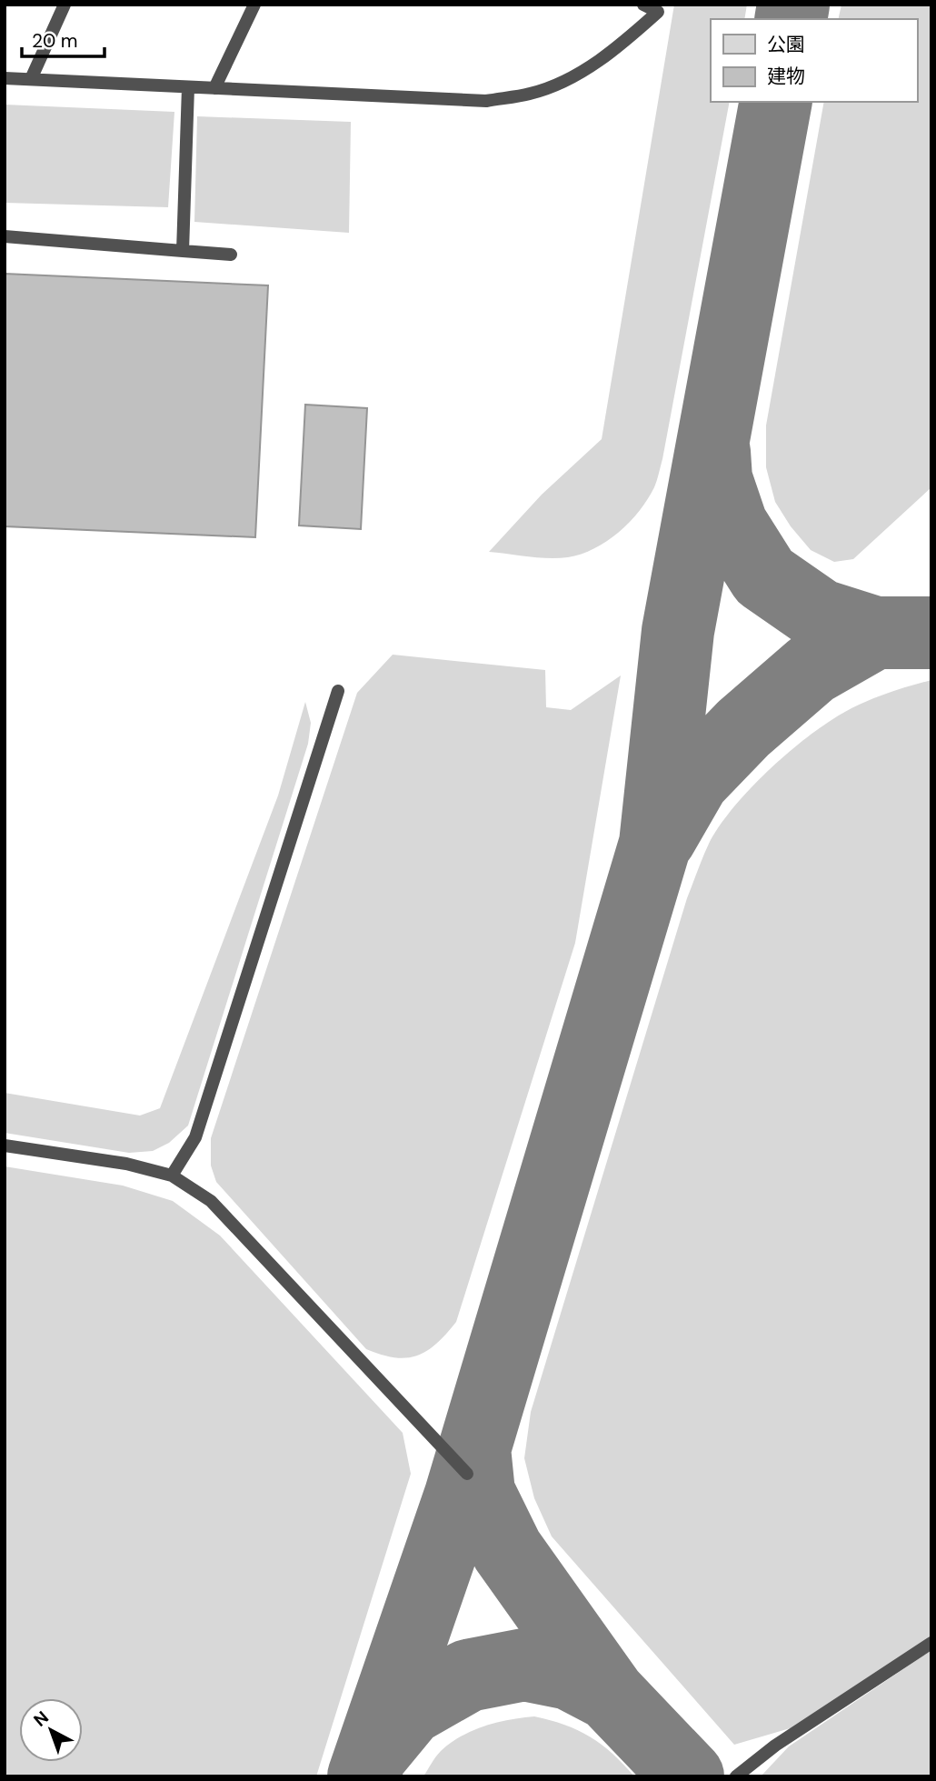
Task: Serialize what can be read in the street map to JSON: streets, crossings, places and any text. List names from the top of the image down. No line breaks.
{"legend":["公園","建物"],"scale_bar":"20 m","north":"top left"}
